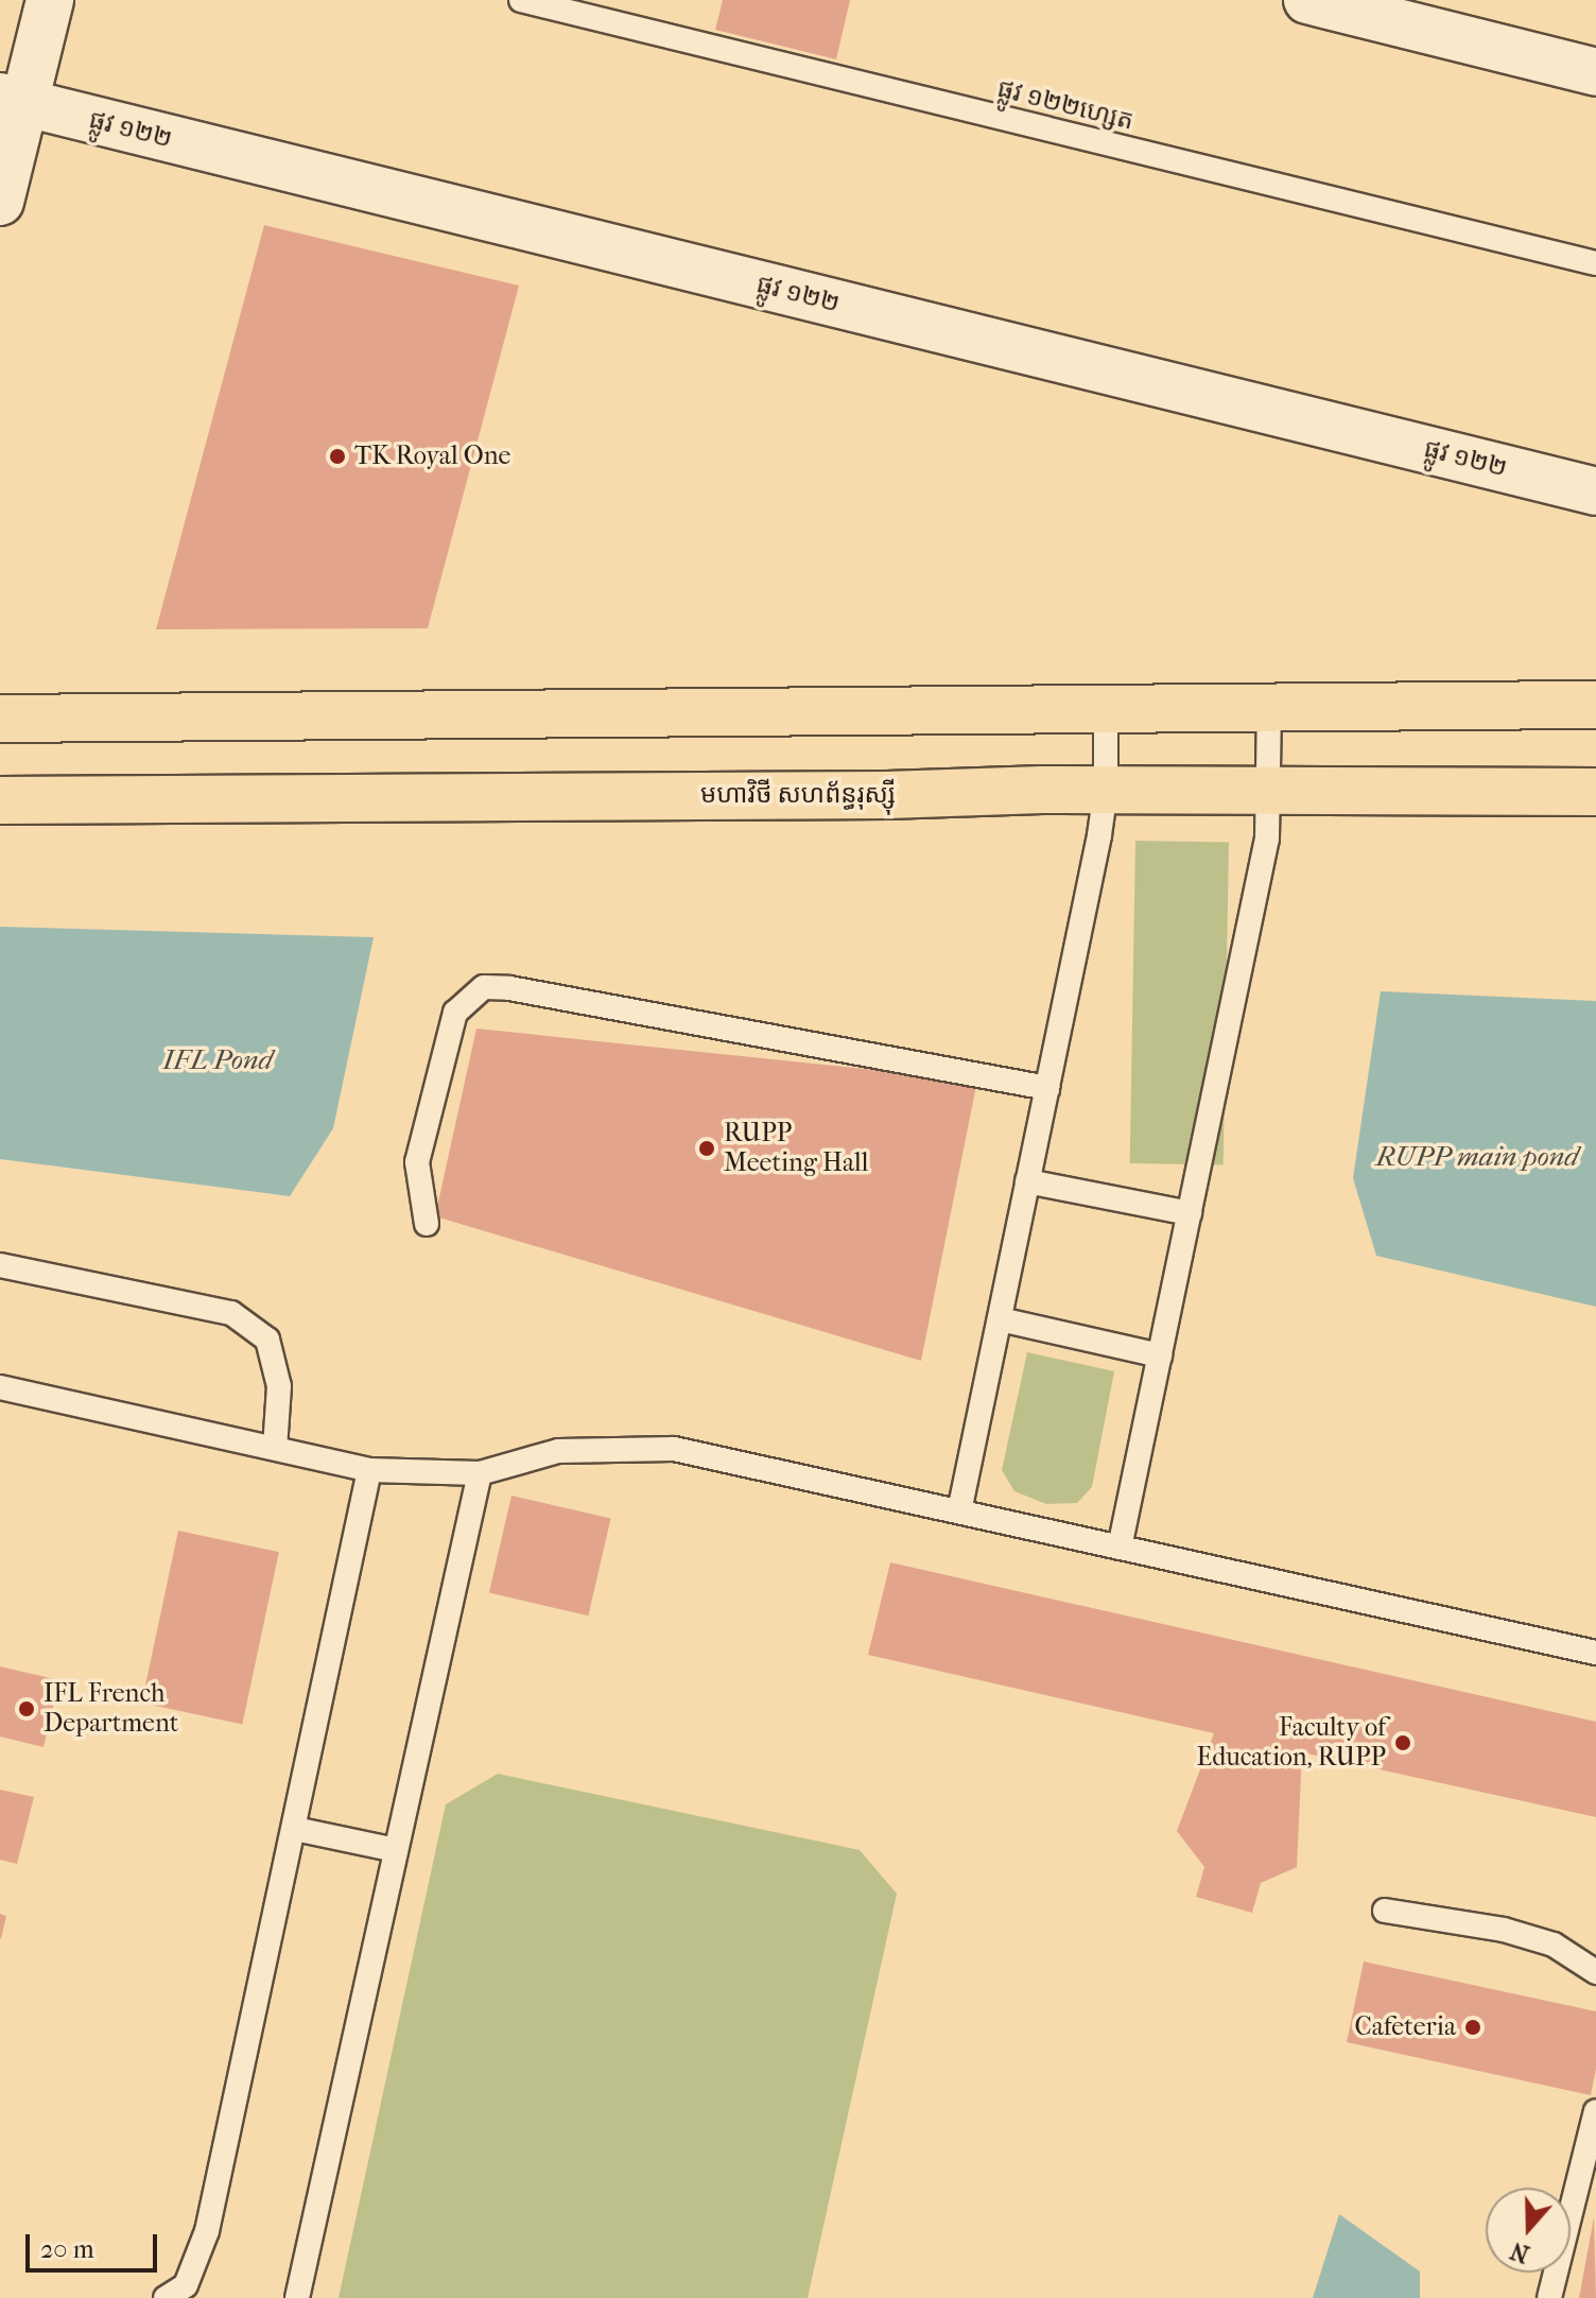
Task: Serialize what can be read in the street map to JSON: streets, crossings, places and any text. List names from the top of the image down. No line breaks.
{"streets":{"highway":["មហាវិថី សហព័ន្ធរុស្ស៊ី"],"street":["ផ្លូវ ១២២"],"lane":["ផ្លូវ ១២២ហ្សេត"]},"water":["IFL Pond","RUPP main pond"],"places":["TK Royal One","RUPP Meeting Hall","IFL French Department","Faculty of Education, RUPP","Cafeteria"],"scale_bar":"20 m","north":"bottom"}
